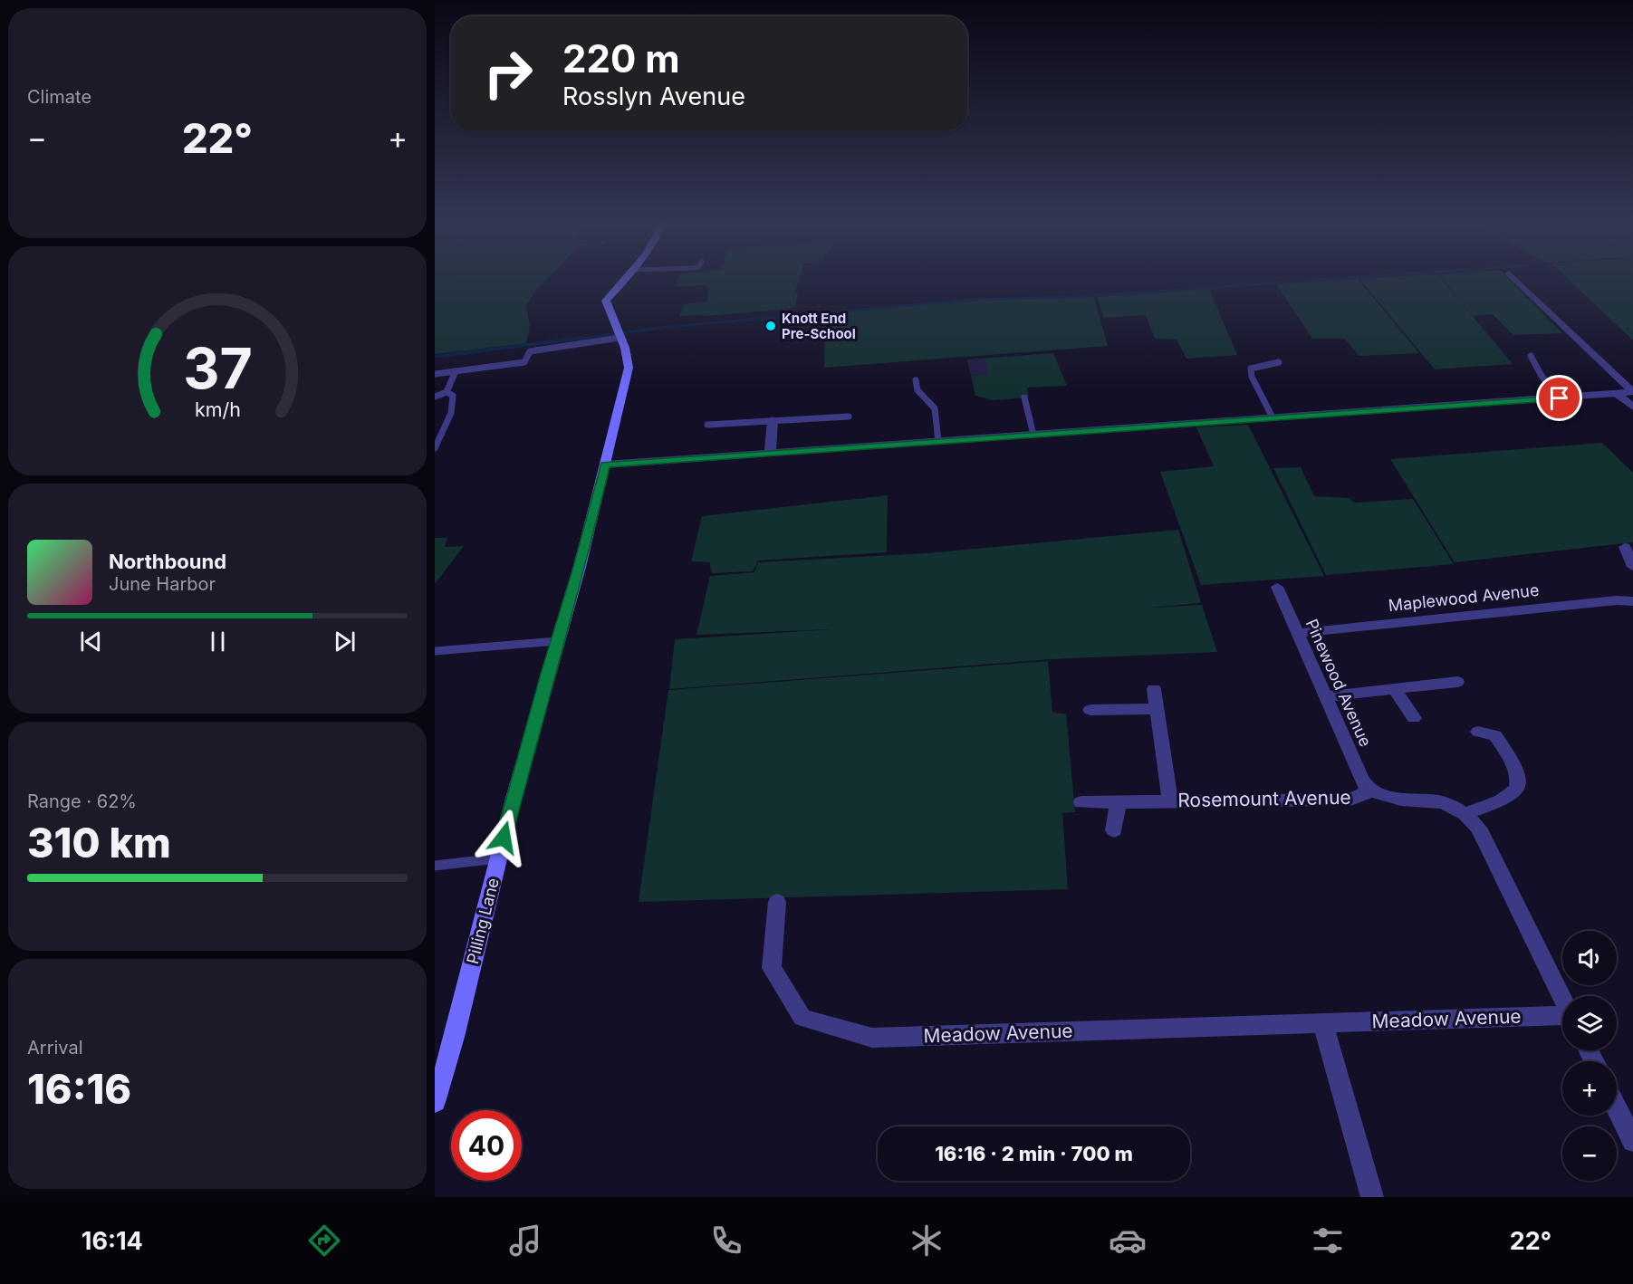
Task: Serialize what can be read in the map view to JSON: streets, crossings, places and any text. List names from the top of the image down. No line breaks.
{"streets":{"street":["Maplewood Avenue","Pinewood Avenue","Rosemount Avenue","Pilling Lane","Meadow Avenue"]},"crossings":[["Maplewood Avenue","Pinewood Avenue"],["Pinewood Avenue","Rosemount Avenue"]],"places":["Knott End Pre-School"],"page":{"tile":["Climate",["Range · 62%","310 km"],["Arrival","16:16"]],"turn":["220 m","Rosslyn Avenue"],"heat":["−","22°","+"],"song":["Northbound","June Harbor"],"map_buttons":["+","−"],"limit":"40","trip":"16:16 · 2 min · 700 m","tabs":["16:14","22°"],"gauge":["37","km/h"]}}
